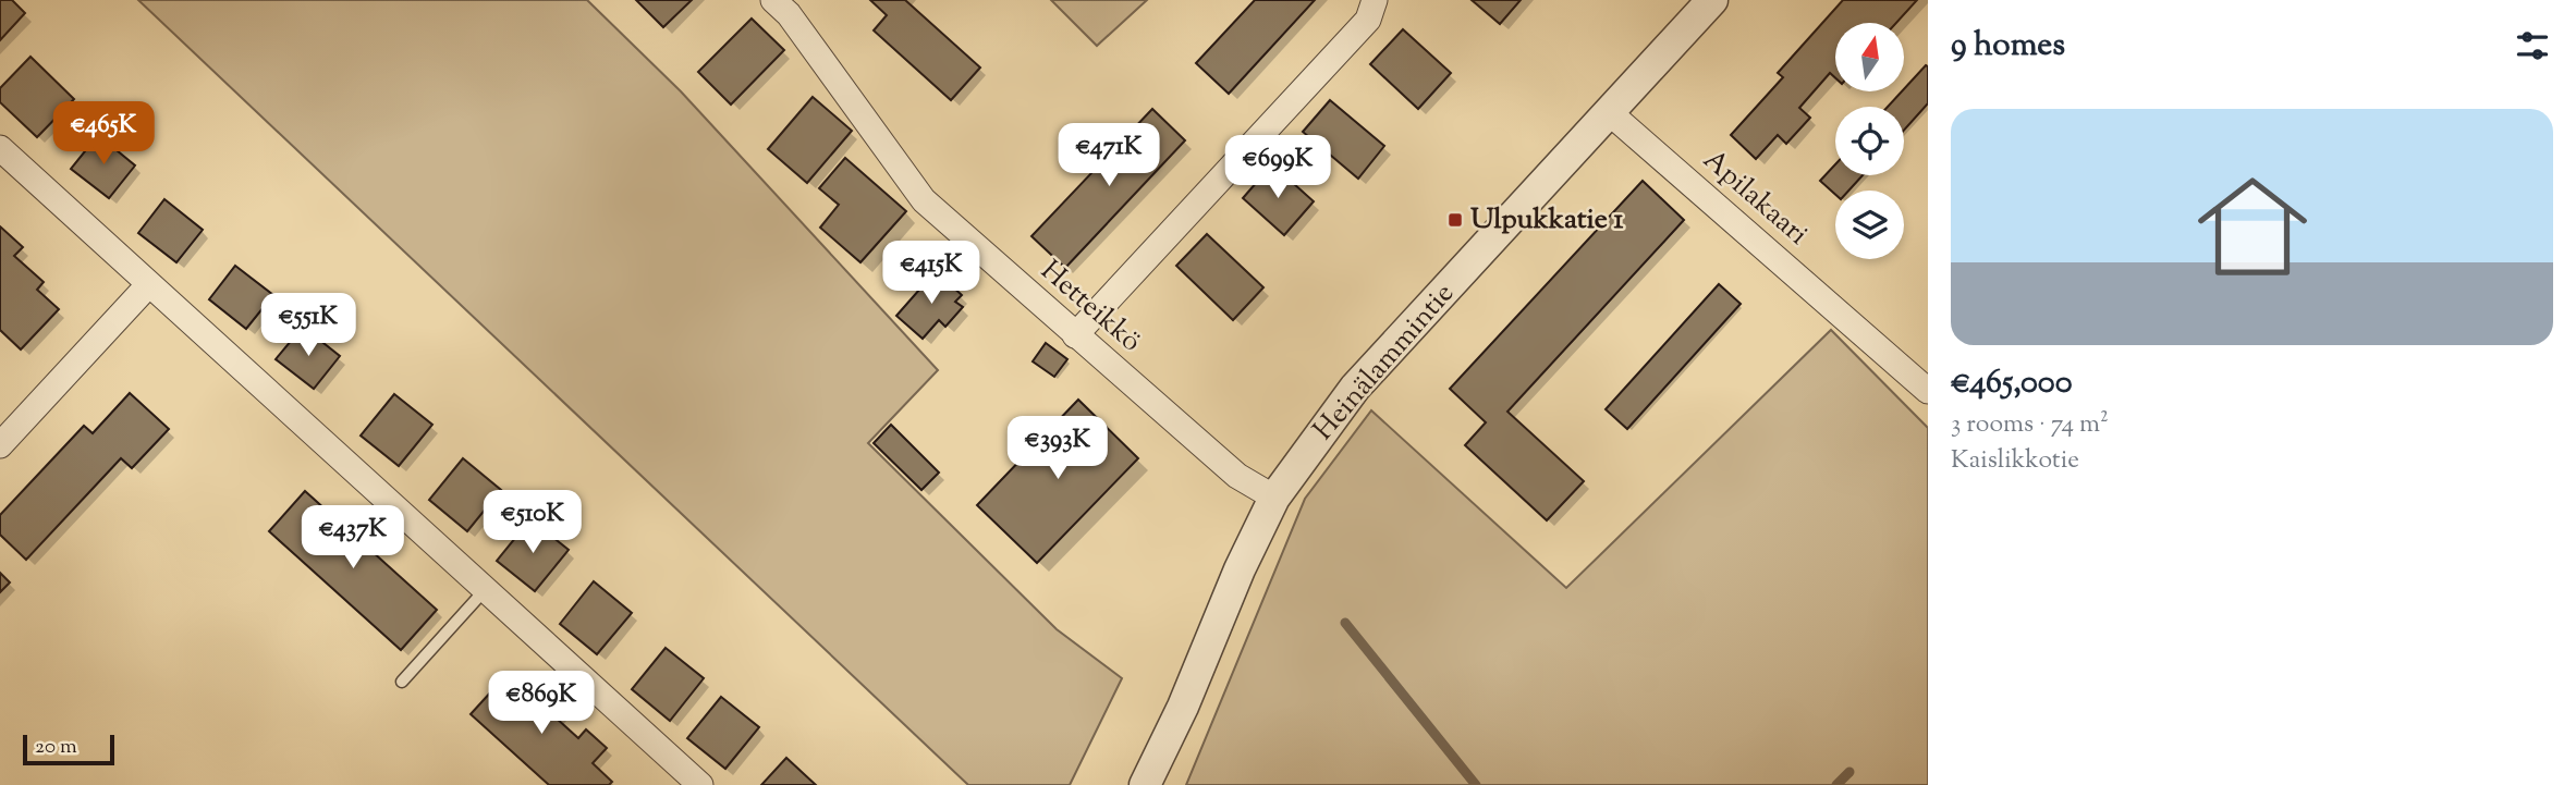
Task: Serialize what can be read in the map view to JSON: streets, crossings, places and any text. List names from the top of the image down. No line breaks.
{"streets":{"street":["Apilakaari","Hetteikkö","Heinälammintie"]},"crossings":[["Apilakaari","Heinälammintie"],["Hetteikkö","Heinälammintie"]],"places":{"transit":["Ulpukkatie 1"]},"scale_bar":"20 m","north":"top","page":{"heading":"9 homes","list":[{"name":"€465,000","note":"3 rooms · 74 m² · Kaislikkotie"}],"price":["€465K","€471K","€699K","€415K","€551K","€393K","€510K","€437K","€869K"],"scale":"20 m"}}
